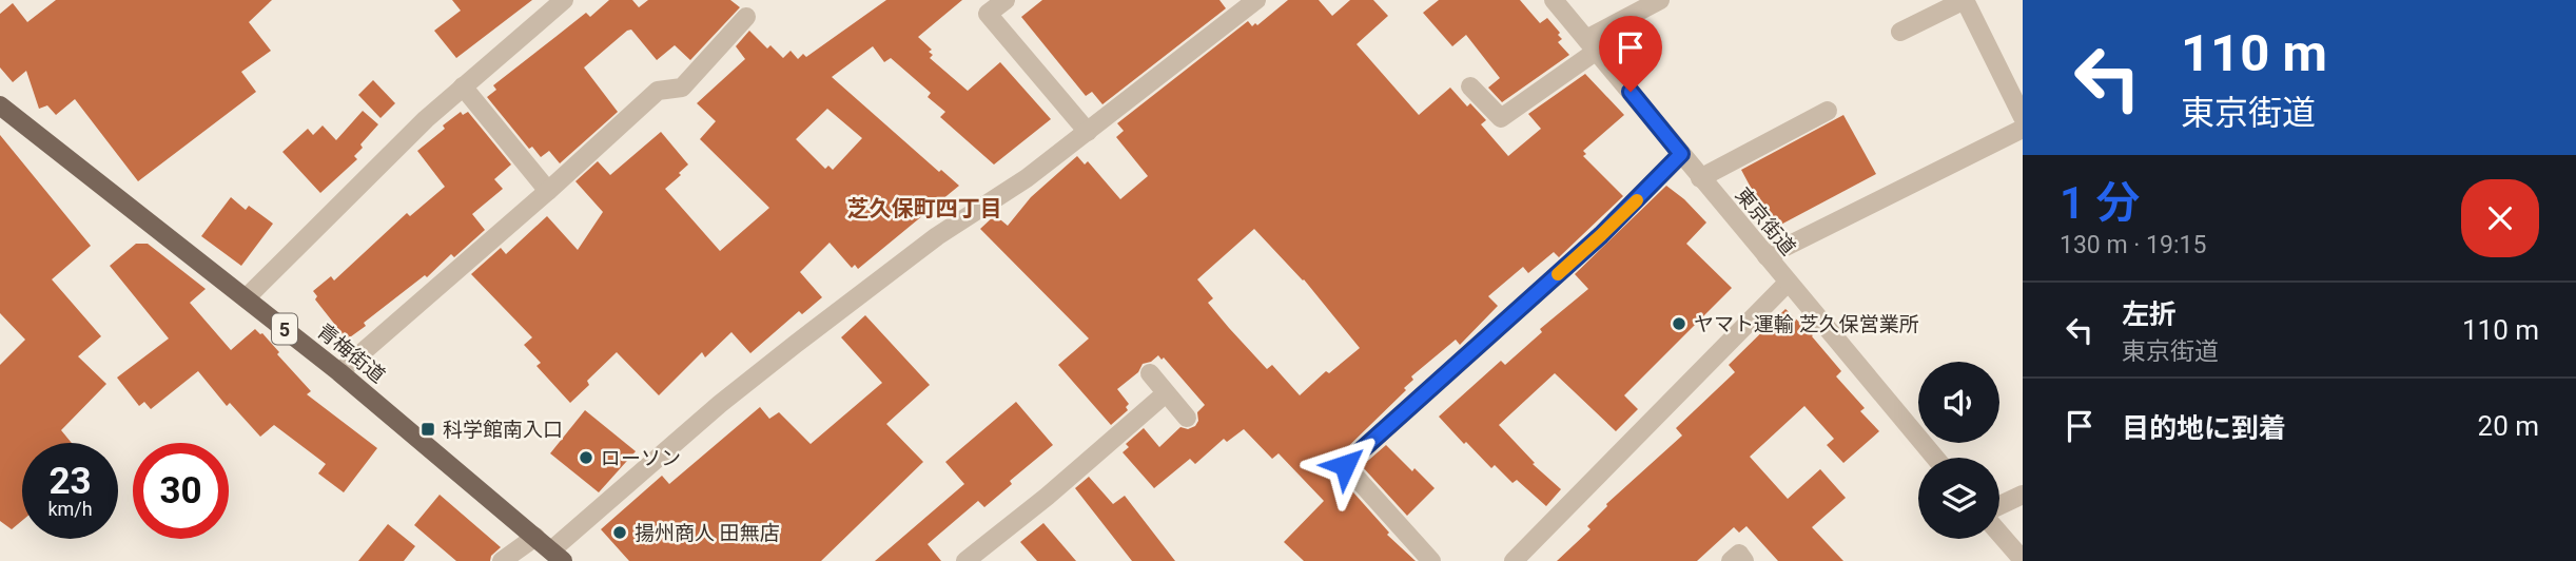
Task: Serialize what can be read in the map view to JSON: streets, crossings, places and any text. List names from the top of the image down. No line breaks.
{"streets":{"main road":["5","青梅街道"],"street":["東京街道"]},"districts":["芝久保町四丁目"],"places":{"other":["ヤマト運輸 芝久保営業所","ローソン","揚州商人 田無店"],"transit":["科学館南入口"]},"page":{"turn":["110 m","東京街道"],"heading":["1 分","130 m · 19:15"],"list":[{"name":"左折","note":"東京街道","value":"110 m"},{"name":"目的地に到着","value":"20 m"}],"speed":"23 km/h","limit":"30"}}
